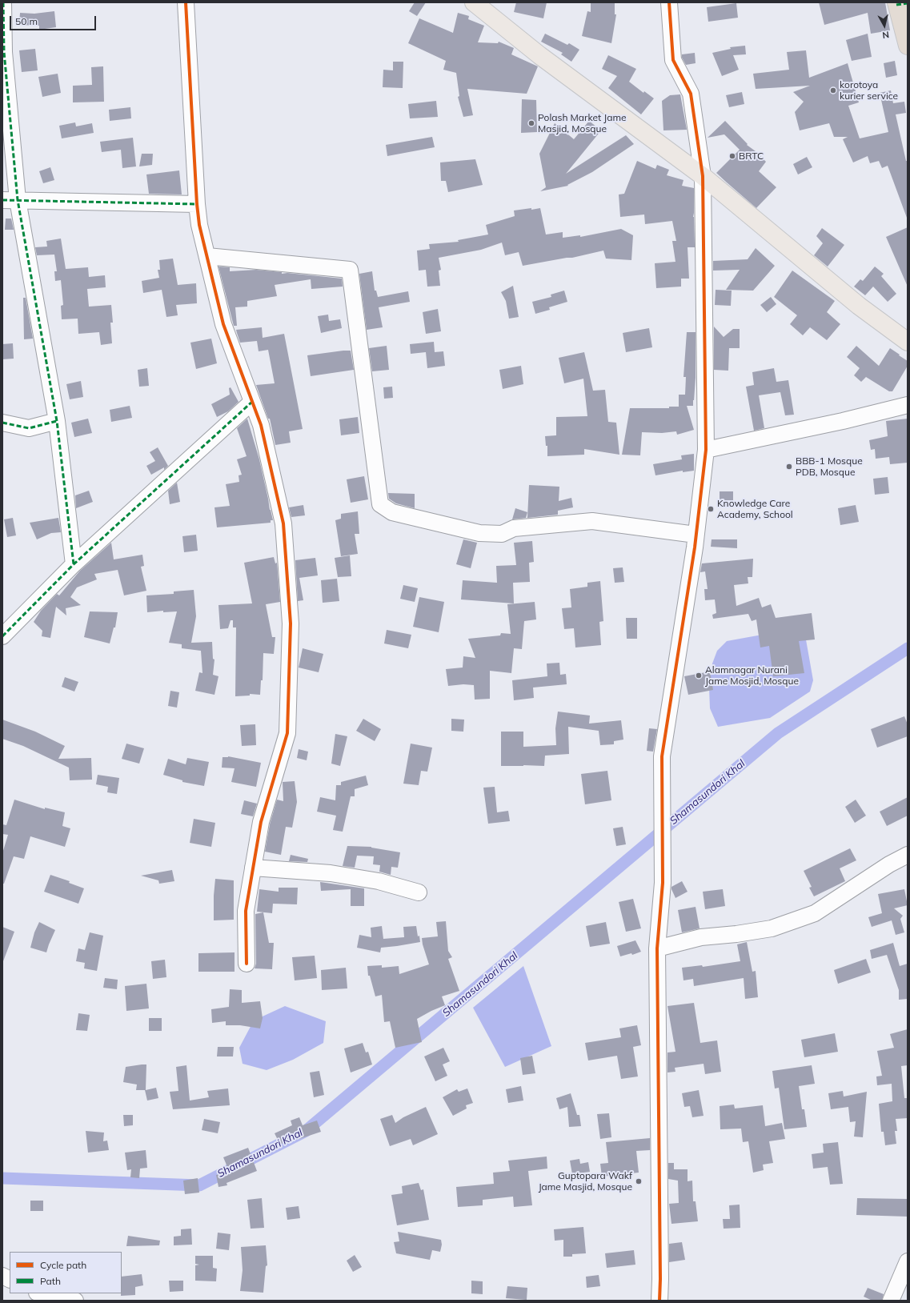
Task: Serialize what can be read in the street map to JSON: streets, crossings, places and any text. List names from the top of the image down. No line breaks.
{"water":["Shamasundori Khal"],"places":["korotoya kurier service","Polash Market Jame Masjid, Mosque","BRTC","BBB-1 Mosque PDB, Mosque","Knowledge Care Academy, School","Alamnagar Nurani Jame Mosjid, Mosque","Guptopara Wakf Jame Masjid, Mosque"],"legend":["Cycle path","Path"],"scale_bar":"50 m","north":"bottom"}
